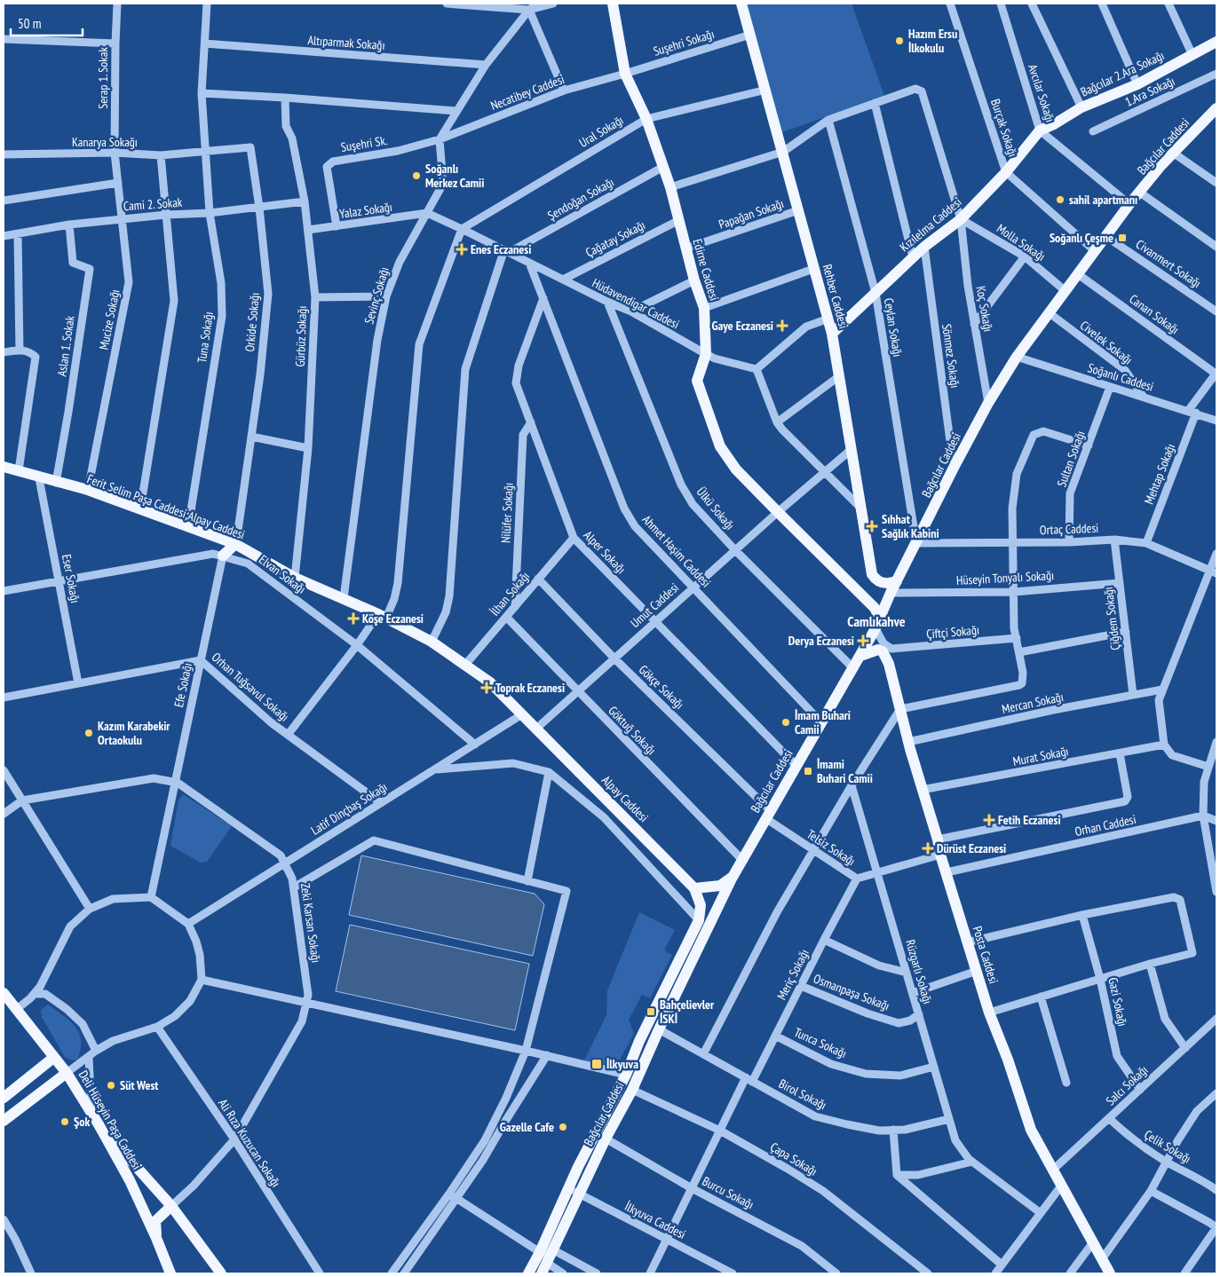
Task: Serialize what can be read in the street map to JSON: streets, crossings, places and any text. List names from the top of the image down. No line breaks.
{"streets":{"main road":["Bağcılar 2.Ara Sokağı","Bağcılar Caddesi","Kızılelma Caddesi","Edirne Caddesi","Rehber Caddesi","Ferit Selim Paşa Caddesi;Alpay Caddesi","Alpay Caddesi","Posta Caddesi","Deli Hüseyin Paşa Caddesi"],"street":["Altıparmak Sokağı","Suşehri Sokağı","Serap 1. Sokak","1.Ara Sokağı","Necatibey Caddesi","Avcılar Sokağı","Burçak Sokağı","Ural Sokağı","Kanarya Sokağı","Suşehri Sk.","Şendoğan Sokağı","Cami 2. Sokak","Yalaz Sokağı","Papağan Sokağı","Çağatay Sokağı","Molla Sokağı","Civanmert Sokağı","Sevinç Sokağı","Hüdavendigar Caddesi","Koç Sokağı","Canan Sokağı","Mucize Sokağı","Orkide Sokağı","Ceylan Sokağı","Gürbüz Sokağı","Tuna Sokağı","Civelek Sokağı","Aslan 1. Sokak","Sönmez Sokağı","Soğanlı Caddesi","Sultan Sokağı","Mehtap Sokağı","Ülkü Sokağı","Nilüfer Sokağı","Ortaç Caddesi","Ahmet Haşim Caddesi","Alper Sokağı","Elvan Sokağı","Hüseyin Tonyalı Sokağı","Eser Sokağı","İlhan Sokağı","Umut Caddesi","Çiğdem Sokağı","Çiftçi Sokağı","Efe Sokağı","Orhan Tuğsavul Sokağı","Gökçe Sokağı","Mercan Sokağı","Göktuğ Sokağı","Murat Sokağı","Latif Dinçbaş Sokağı","Orhan Caddesi","Telsiz Sokağı","Zeki Karsan Sokağı","Rüzgarlı Sokağı","Meriç Sokağı","Osmanpaşa Sokağı","Gazi Sokağı","Tunca Sokağı","Salcı Sokağı","Birol Sokağı","Ali Rıza Kuzucan Sokağı","Çelik Sokağı","Çapa Sokağı","Burcu Sokağı","İlkyuva Caddesi"]},"crossings":[["Altıparmak Sokağı","Tuna Sokağı"],["Suşehri Sokağı","Necatibey Caddesi"],["Suşehri Sokağı","Edirne Caddesi"],["Suşehri Sokağı","Rehber Caddesi"],["Bağcılar 2.Ara Sokağı","Avcılar Sokağı"],["Bağcılar 2.Ara Sokağı","Kızılelma Caddesi"],["Serap 1. Sokak","Kanarya Sokağı"],["Serap 1. Sokak","Mucize Sokağı"],["Necatibey Caddesi","Suşehri Sk."],["Necatibey Caddesi","Edirne Caddesi"],["Necatibey Caddesi","Sevinç Sokağı"],["Avcılar Sokağı","Bağcılar Caddesi"],["Avcılar Sokağı","Kızılelma Caddesi"],["Burçak Sokağı","Bağcılar Caddesi"],["Burçak Sokağı","Kızılelma Caddesi"],["Ural Sokağı","Edirne Caddesi"],["Ural Sokağı","Rehber Caddesi"],["Ural Sokağı","Hüdavendigar Caddesi"],["Kanarya Sokağı","Mucize Sokağı"],["Kanarya Sokağı","Orkide Sokağı"],["Kanarya Sokağı","Tuna Sokağı"],["Suşehri Sk.","Yalaz Sokağı"],["Suşehri Sk.","Sevinç Sokağı"],["Bağcılar Caddesi","Molla Sokağı"],["Bağcılar Caddesi","Civanmert Sokağı"],["Bağcılar Caddesi","Edirne Caddesi"],["Bağcılar Caddesi","Rehber Caddesi"],["Bağcılar Caddesi","Koç Sokağı"],["Bağcılar Caddesi","Canan Sokağı"],["Bağcılar Caddesi","Ceylan Sokağı"],["Bağcılar Caddesi","Civelek Sokağı"],["Bağcılar Caddesi","Sönmez Sokağı"],["Bağcılar Caddesi","Soğanlı Caddesi"],["Bağcılar Caddesi","Ülkü Sokağı"],["Bağcılar Caddesi","Ortaç Caddesi"],["Bağcılar Caddesi","Ahmet Haşim Caddesi"],["Bağcılar Caddesi","Alper Sokağı"],["Bağcılar Caddesi","Hüseyin Tonyalı Sokağı"],["Bağcılar Caddesi","Çiftçi Sokağı"],["Bağcılar Caddesi","Gökçe Sokağı"],["Bağcılar Caddesi","Göktuğ Sokağı"],["Bağcılar Caddesi","Telsiz Sokağı"],["Bağcılar Caddesi","Posta Caddesi"],["Bağcılar Caddesi","Birol Sokağı"],["Bağcılar Caddesi","Çapa Sokağı"],["Bağcılar Caddesi","Burcu Sokağı"],["Bağcılar Caddesi","İlkyuva Caddesi"],["Şendoğan Sokağı","Edirne Caddesi"],["Şendoğan Sokağı","Hüdavendigar Caddesi"],["Cami 2. Sokak","Mucize Sokağı"],["Cami 2. Sokak","Orkide Sokağı"],["Cami 2. Sokak","Gürbüz Sokağı"],["Cami 2. Sokak","Tuna Sokağı"],["Cami 2. Sokak","Aslan 1. Sokak"],["Yalaz Sokağı","Sevinç Sokağı"],["Yalaz Sokağı","Hüdavendigar Caddesi"],["Yalaz Sokağı","Gürbüz Sokağı"],["Papağan Sokağı","Edirne Caddesi"],["Papağan Sokağı","Rehber Caddesi"],["Kızılelma Caddesi","Molla Sokağı"],["Kızılelma Caddesi","Rehber Caddesi"],["Kızılelma Caddesi","Koç Sokağı"],["Kızılelma Caddesi","Ceylan Sokağı"],["Kızılelma Caddesi","Sönmez Sokağı"],["Çağatay Sokağı","Edirne Caddesi"],["Çağatay Sokağı","Hüdavendigar Caddesi"],["Molla Sokağı","Koç Sokağı"],["Edirne Caddesi","Hüdavendigar Caddesi"],["Edirne Caddesi","Koç Sokağı"],["Edirne Caddesi","Umut Caddesi"],["Edirne Caddesi","Çiftçi Sokağı"],["Sevinç Sokağı","Hüdavendigar Caddesi"],["Sevinç Sokağı","Ferit Selim Paşa Caddesi;Alpay Caddesi"],["Rehber Caddesi","Koç Sokağı"],["Rehber Caddesi","Umut Caddesi"],["Hüdavendigar Caddesi","Ülkü Sokağı"],["Hüdavendigar Caddesi","Ahmet Haşim Caddesi"],["Koç Sokağı","Ceylan Sokağı"],["Canan Sokağı","Mehtap Sokağı"],["Mucize Sokağı","Ferit Selim Paşa Caddesi;Alpay Caddesi"],["Orkide Sokağı","Tuna Sokağı"],["Orkide Sokağı","Ferit Selim Paşa Caddesi;Alpay Caddesi"],["Ceylan Sokağı","Ortaç Caddesi"],["Gürbüz Sokağı","Ferit Selim Paşa Caddesi;Alpay Caddesi"],["Tuna Sokağı","Ferit Selim Paşa Caddesi;Alpay Caddesi"],["Civelek Sokağı","Soğanlı Caddesi"],["Aslan 1. Sokak","Ferit Selim Paşa Caddesi;Alpay Caddesi"],["Soğanlı Caddesi","Sultan Sokağı"],["Soğanlı Caddesi","Mehtap Sokağı"],["Sultan Sokağı","Ortaç Caddesi"],["Mehtap Sokağı","Ortaç Caddesi"],["Ferit Selim Paşa Caddesi;Alpay Caddesi","Eser Sokağı"],["Ferit Selim Paşa Caddesi;Alpay Caddesi","İlhan Sokağı"],["Ferit Selim Paşa Caddesi;Alpay Caddesi","Umut Caddesi"],["Ferit Selim Paşa Caddesi;Alpay Caddesi","Alpay Caddesi"],["Ferit Selim Paşa Caddesi;Alpay Caddesi","Latif Dinçbaş Sokağı"],["Ülkü Sokağı","Umut Caddesi"],["Nilüfer Sokağı","Alper Sokağı"],["Nilüfer Sokağı","İlhan Sokağı"],["Ortaç Caddesi","Çiğdem Sokağı"],["Ahmet Haşim Caddesi","Alper Sokağı"],["Ahmet Haşim Caddesi","Umut Caddesi"],["Alper Sokağı","İlhan Sokağı"],["Alper Sokağı","Umut Caddesi"],["Elvan Sokağı","Eser Sokağı"],["Elvan Sokağı","Efe Sokağı"],["Elvan Sokağı","Latif Dinçbaş Sokağı"],["Hüseyin Tonyalı Sokağı","Çiğdem Sokağı"],["Eser Sokağı","Orhan Tuğsavul Sokağı"],["İlhan Sokağı","Gökçe Sokağı"],["İlhan Sokağı","Göktuğ Sokağı"],["Umut Caddesi","Gökçe Sokağı"],["Umut Caddesi","Göktuğ Sokağı"],["Umut Caddesi","Alpay Caddesi"],["Çiğdem Sokağı","Mercan Sokağı"],["Efe Sokağı","Orhan Tuğsavul Sokağı"],["Efe Sokağı","Latif Dinçbaş Sokağı"],["Efe Sokağı","Zeki Karsan Sokağı"],["Efe Sokağı","Ali Rıza Kuzucan Sokağı"],["Orhan Tuğsavul Sokağı","Latif Dinçbaş Sokağı"],["Gökçe Sokağı","Telsiz Sokağı"],["Mercan Sokağı","Posta Caddesi"],["Murat Sokağı","Posta Caddesi"],["Latif Dinçbaş Sokağı","Zeki Karsan Sokağı"],["Latif Dinçbaş Sokağı","Ali Rıza Kuzucan Sokağı"],["Orhan Caddesi","Posta Caddesi"],["Telsiz Sokağı","Posta Caddesi"],["Telsiz Sokağı","Rüzgarlı Sokağı"],["Telsiz Sokağı","Meriç Sokağı"],["Zeki Karsan Sokağı","Ali Rıza Kuzucan Sokağı"],["Posta Caddesi","Salcı Sokağı"],["Rüzgarlı Sokağı","Osmanpaşa Sokağı"],["Rüzgarlı Sokağı","Tunca Sokağı"],["Rüzgarlı Sokağı","Birol Sokağı"],["Meriç Sokağı","Osmanpaşa Sokağı"],["Meriç Sokağı","Tunca Sokağı"],["Meriç Sokağı","Birol Sokağı"],["Meriç Sokağı","Çapa Sokağı"],["Meriç Sokağı","Burcu Sokağı"],["Meriç Sokağı","İlkyuva Caddesi"],["Gazi Sokağı","Salcı Sokağı"],["Salcı Sokağı","Çelik Sokağı"]],"districts":["Camlıkahve"],"places":{"other":["Hazım Ersu İlkokulu","Soğanlı Merkez Camii","sahil apartmanı","İmam Buhari Camii","Kazım Karabekir Ortaokulu","Süt West","Şok","Gazelle Cafe"],"transit":["Soğanlı Çeşme","İmami Buhari Camii","Bahçelievler İSKİ","İlkyuva"],"health":["Enes Eczanesi","Gaye Eczanesi","Sıhhat Sağlık Kabini","Köşe Eczanesi","Derya Eczanesi","Toprak Eczanesi","Fetih Eczanesi","Dürüst Eczanesi"]},"scale_bar":"50 m"}
